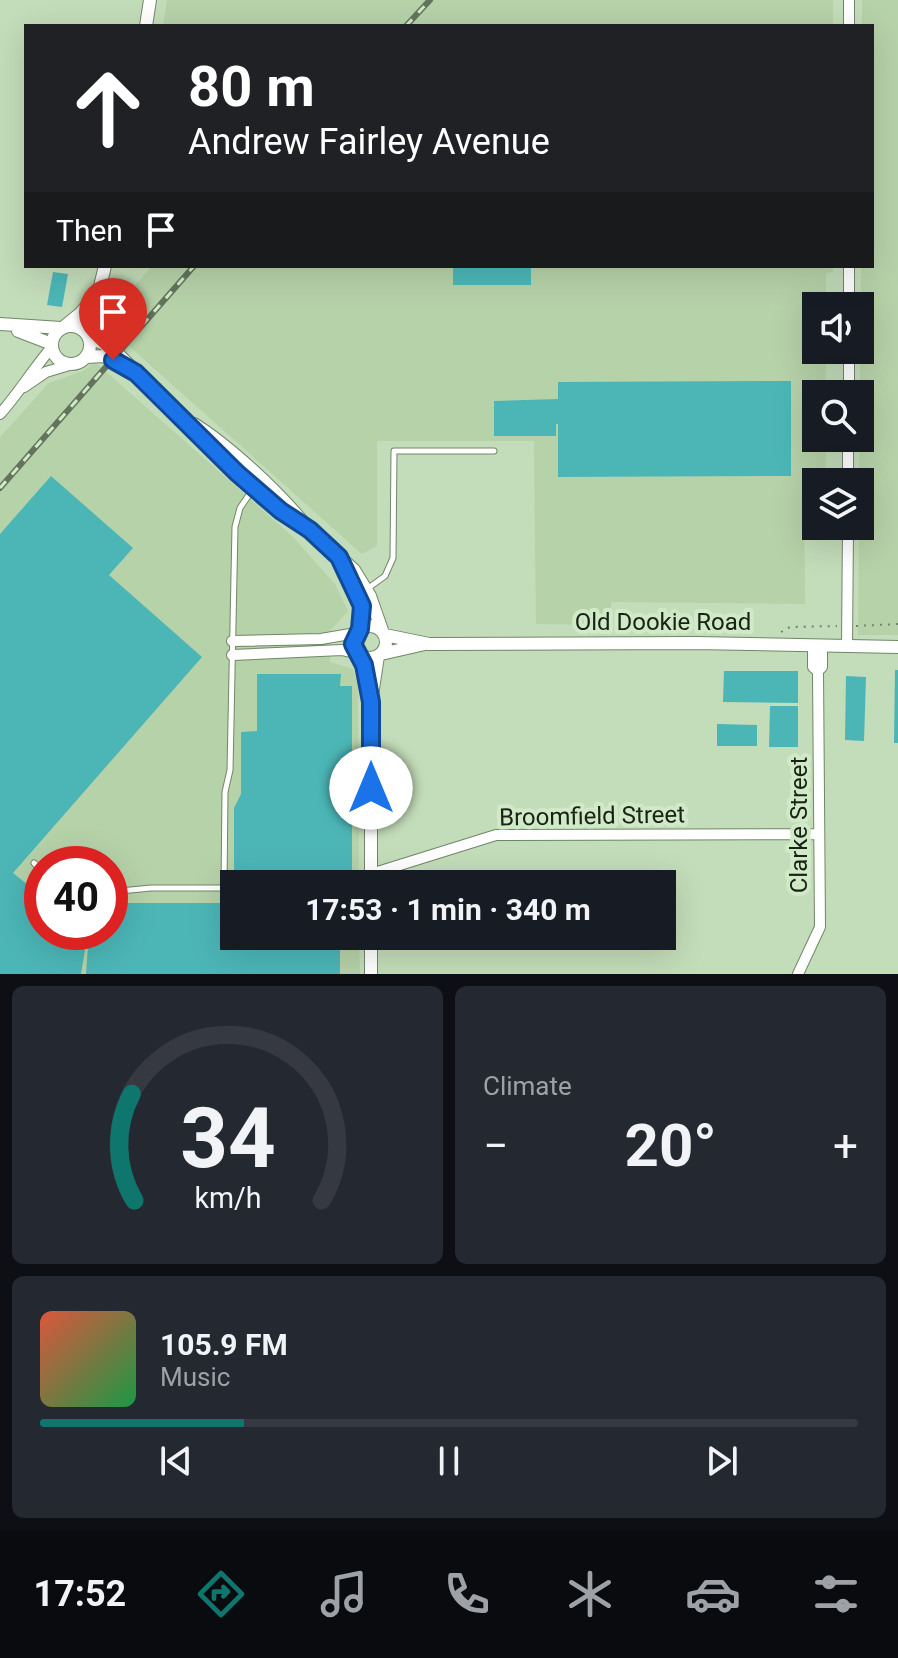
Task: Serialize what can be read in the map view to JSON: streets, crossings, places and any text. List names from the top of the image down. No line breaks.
{"streets":{"street":["Old Dookie Road","Broomfield Street","Clarke Street"]},"crossings":[["Old Dookie Road","Clarke Street"],["Broomfield Street","Clarke Street"]],"page":{"turn":["80 m","Andrew Fairley Avenue"],"then":"Then","limit":"40","trip":"17:53 · 1 min · 340 m","tile":"Climate","heat":["−","20°","+"],"song":["105.9 FM","Music"],"tabs":"17:52","gauge":["34","km/h"]}}
